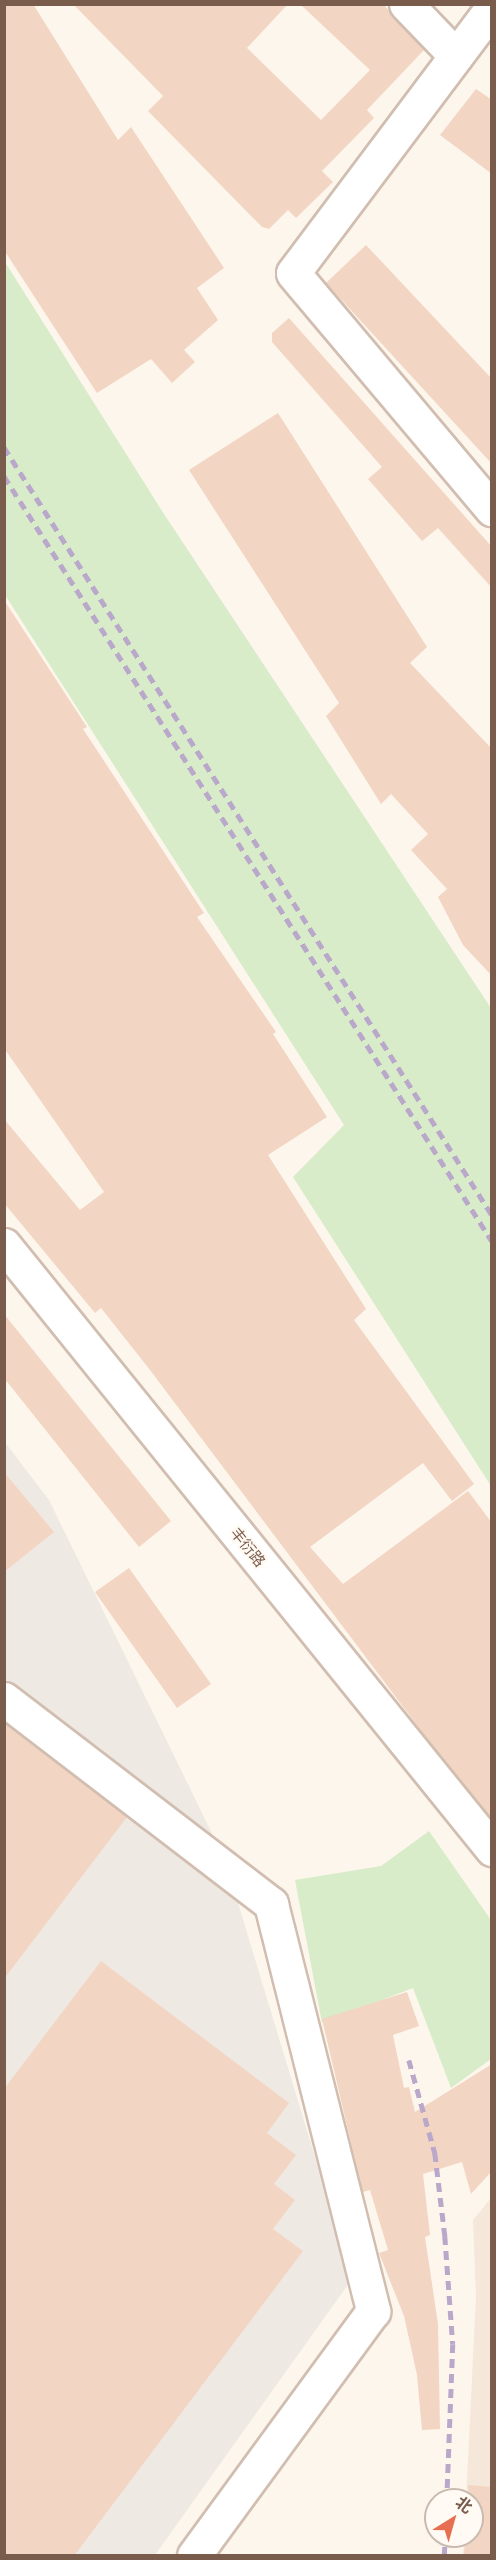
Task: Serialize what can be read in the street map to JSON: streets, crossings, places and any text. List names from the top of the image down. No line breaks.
{"streets":{"street":["丰衍路"]},"north":"top right"}
